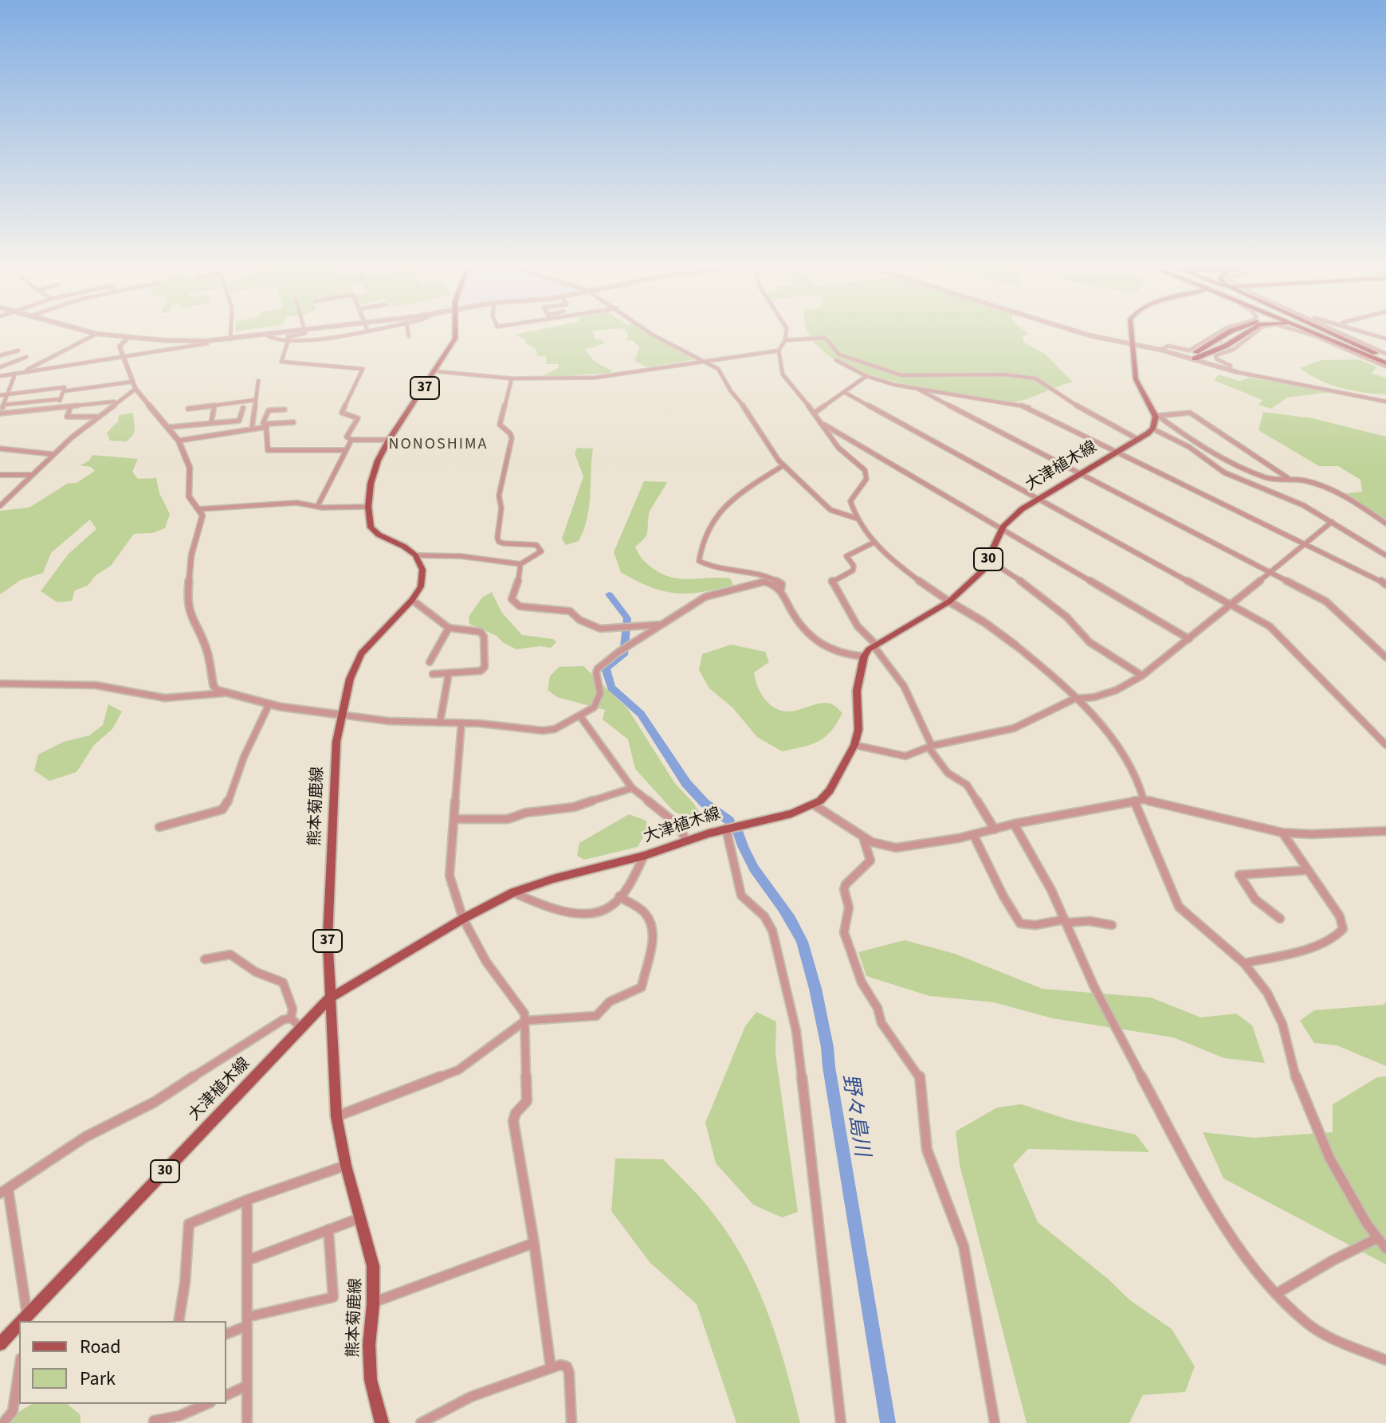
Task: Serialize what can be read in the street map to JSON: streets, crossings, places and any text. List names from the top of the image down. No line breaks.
{"streets":{"main road":["37","大津植木線","30","熊本菊鹿線"]},"crossings":[["大津植木線","熊本菊鹿線"]],"districts":["NONOSHIMA"],"water":["野々島川"],"legend":["Road","Park"]}
